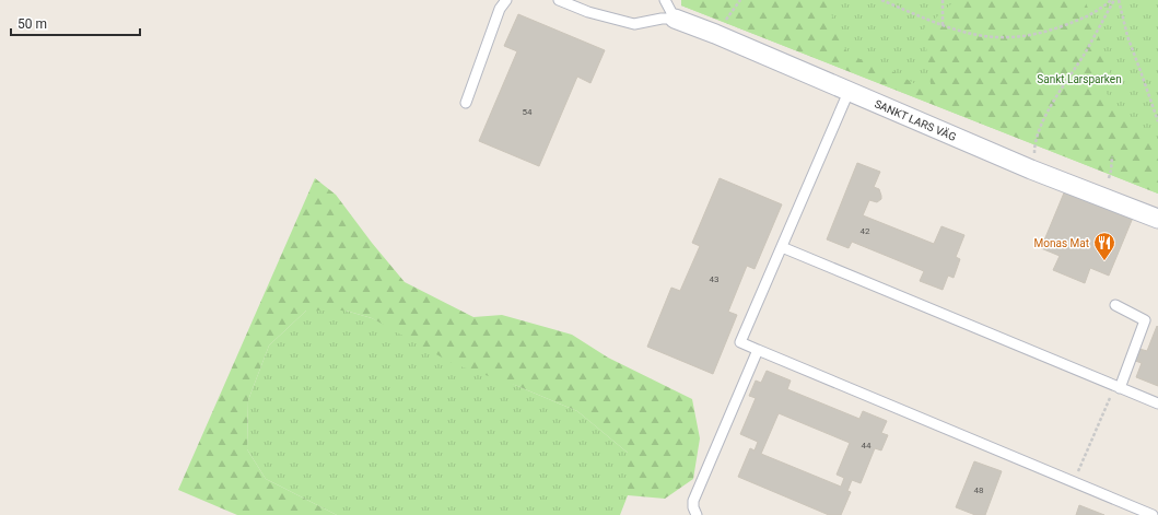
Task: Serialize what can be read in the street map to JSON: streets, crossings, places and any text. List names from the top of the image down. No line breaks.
{"streets":{"street":["SANKT LARS VÄG"]},"parks":["Sankt Larsparken"],"places":{"restaurant":["Monas Mat"]},"house_numbers":["54","42","43","44","48"],"scale_bar":"50 m"}
